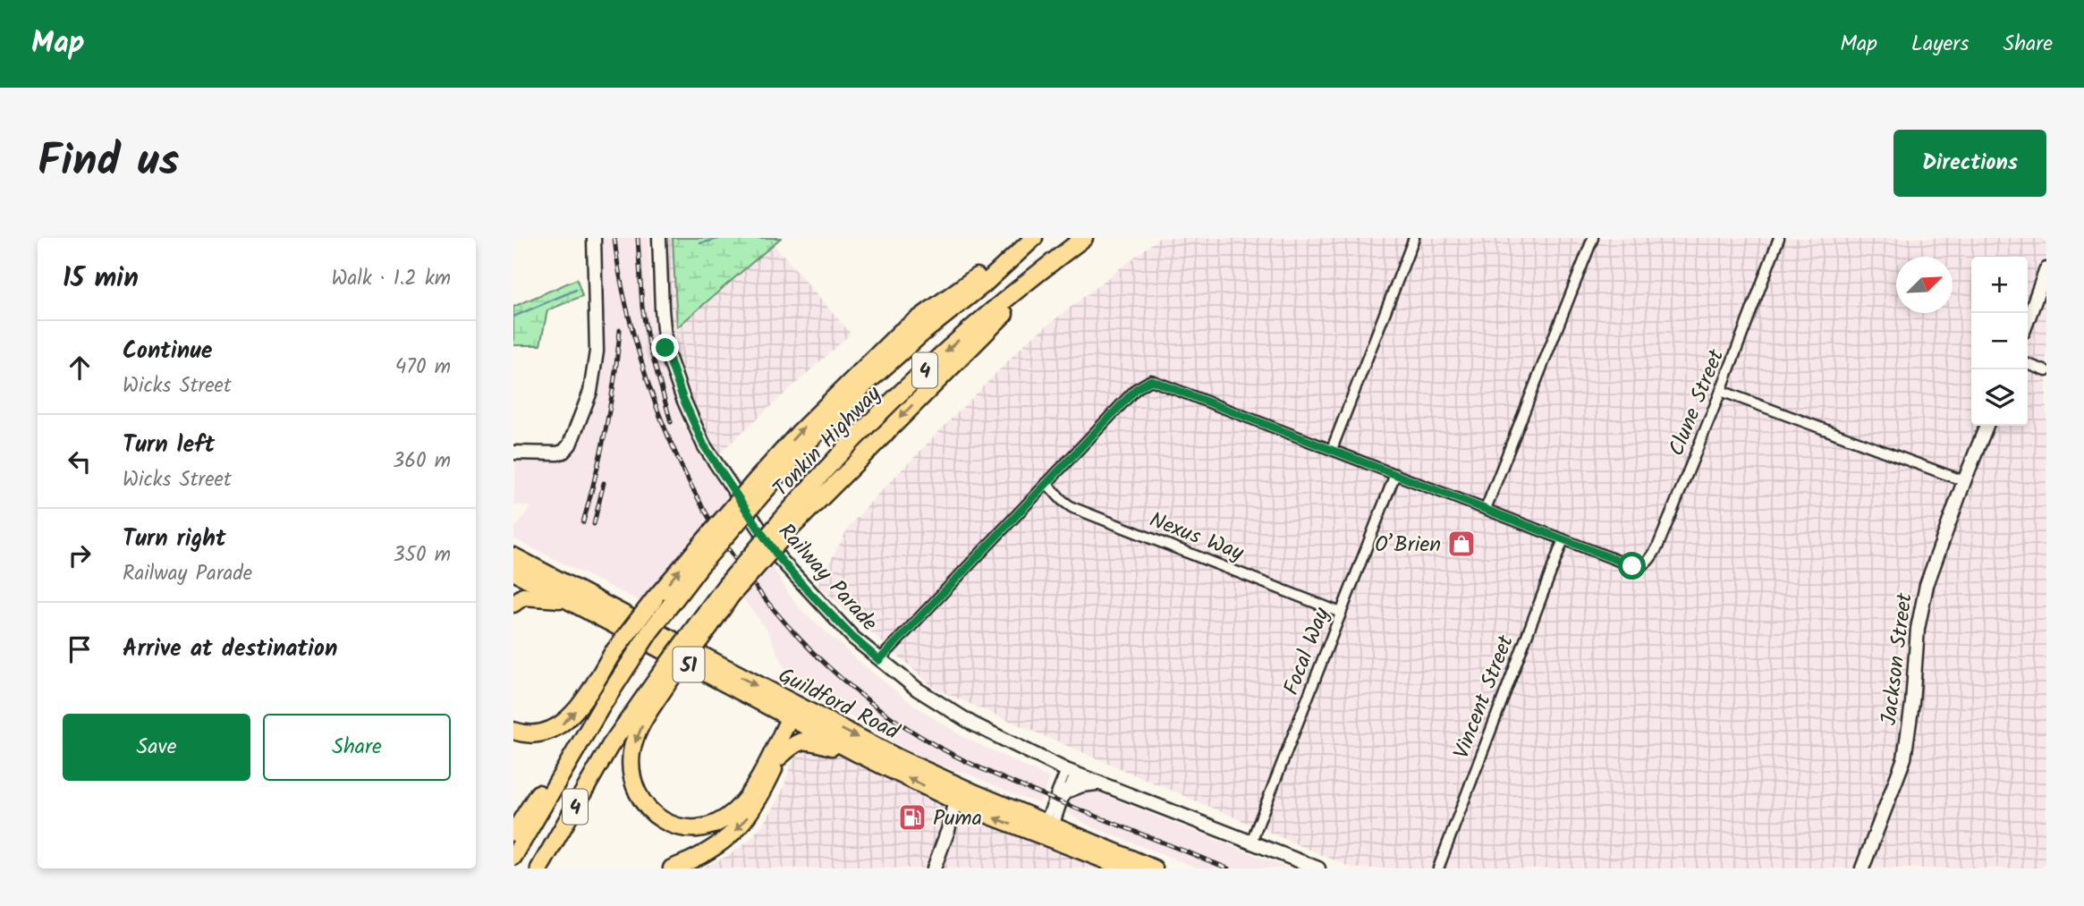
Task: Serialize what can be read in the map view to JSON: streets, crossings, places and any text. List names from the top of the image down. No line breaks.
{"streets":{"highway":["4","Tonkin Highway","51","Guildford Road"],"street":["Clune Street","Nexus Way","Railway Parade","Focal Way","Jackson Street","Vincent Street"]},"crossings":[["Clune Street","Vincent Street"],["Nexus Way","Focal Way"],["Railway Parade","Focal Way"]],"places":{"shop":["O’Brien"],"fuel station":["Puma"]},"north":"top right","page":{"header":"Map","nav":["Map","Layers","Share"],"title":"Find us","buttons":["Directions",["Save","Share"]],"heading":["15 min","Walk · 1.2 km"],"map_buttons":["+","−"],"list":[["Continue","Wicks Street","470 m"],["Turn left","Wicks Street","360 m"],["Turn right","Railway Parade","350 m"],"Arrive at destination"]}}
